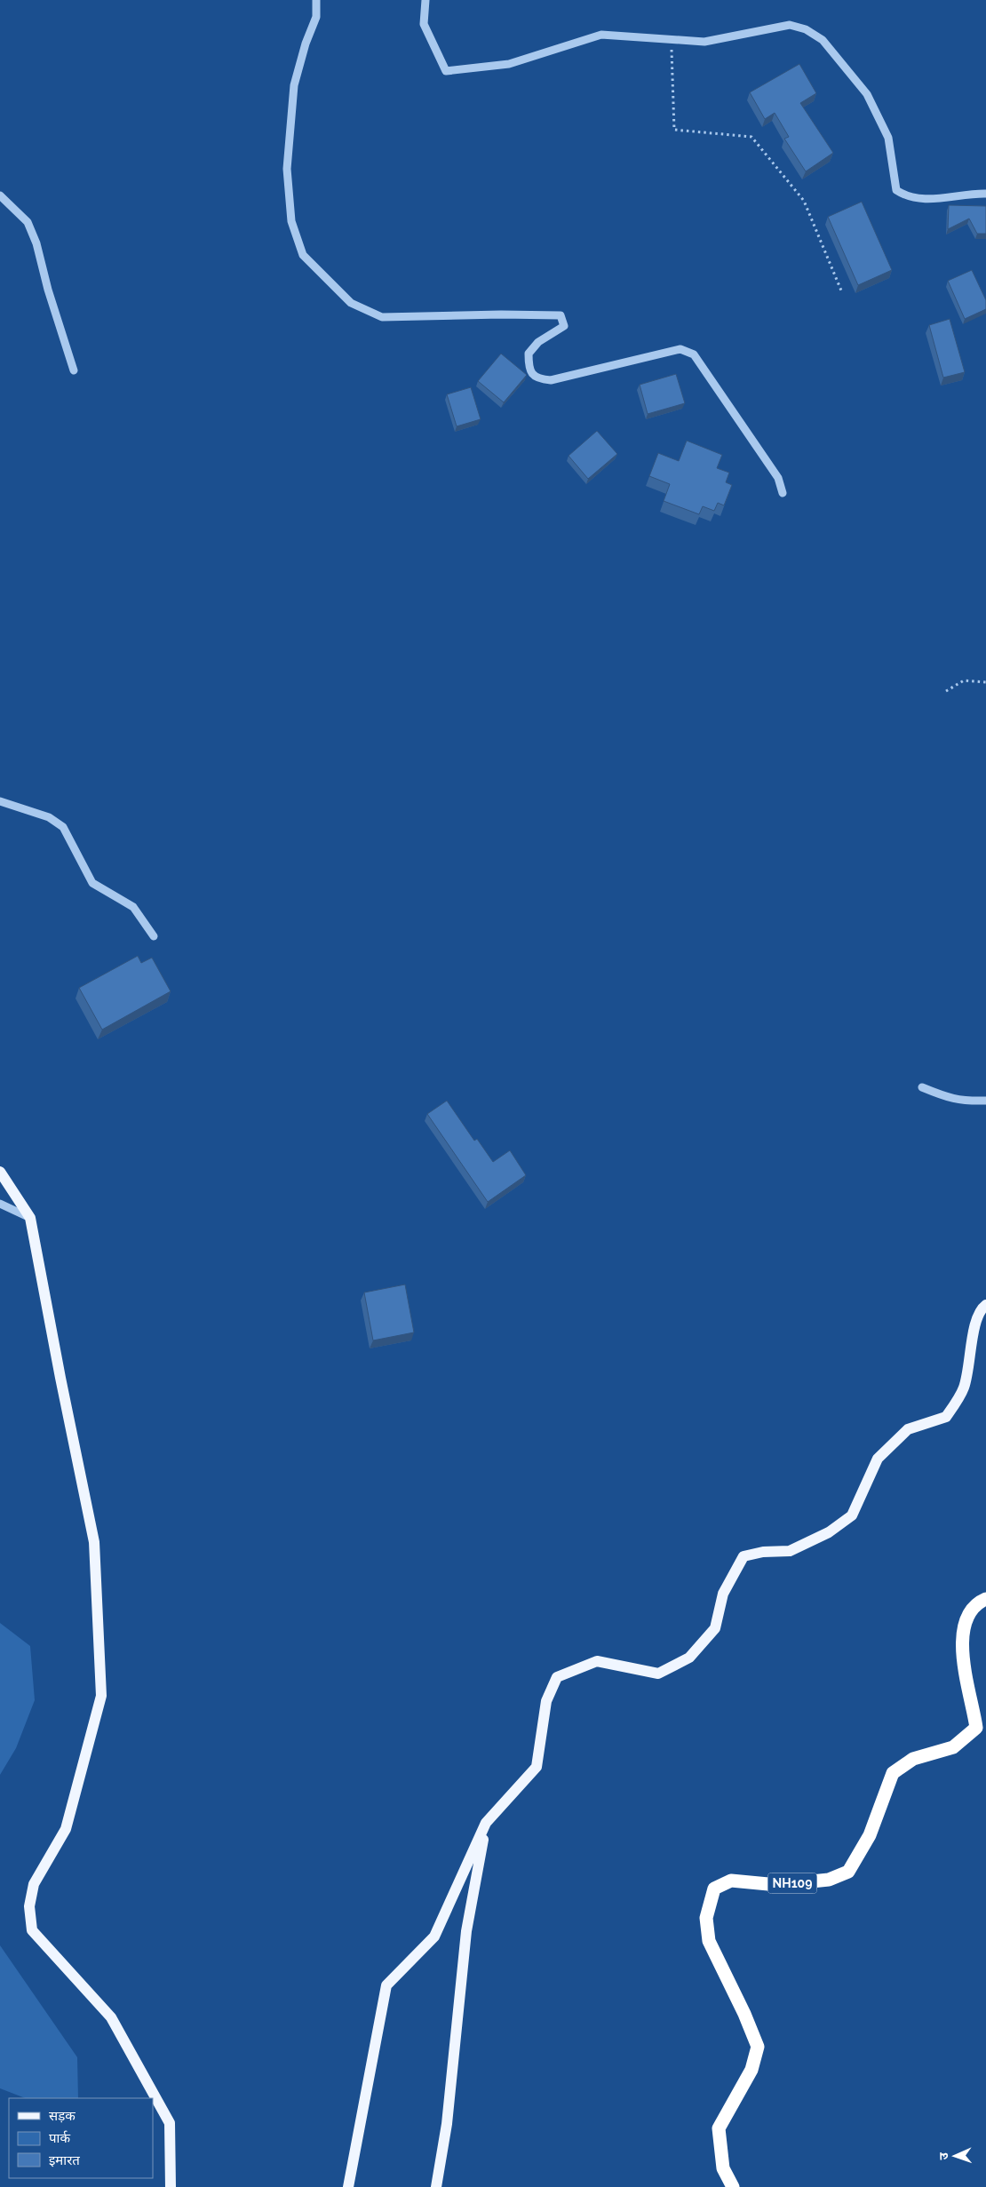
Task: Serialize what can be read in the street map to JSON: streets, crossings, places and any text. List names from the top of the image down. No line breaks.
{"streets":{"highway":["NH109"]},"legend":["सड़क","पार्क","इमारत"],"north":"left"}
